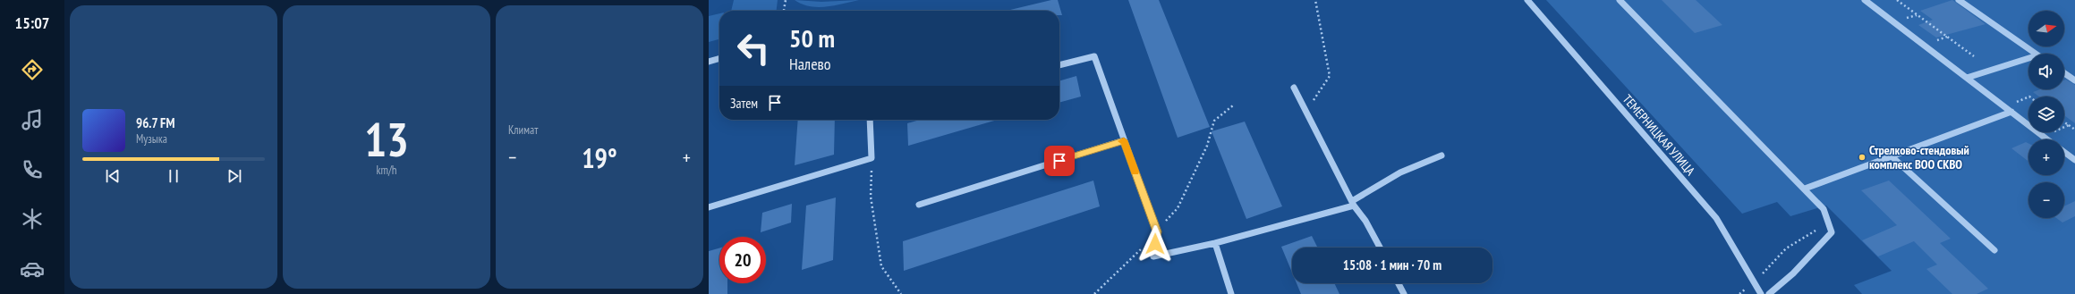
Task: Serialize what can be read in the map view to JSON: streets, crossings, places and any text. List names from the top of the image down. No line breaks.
{"streets":{"street":["ТЕМЕРНИЦКАЯ УЛИЦА"]},"places":["Стрелково-стендовый комплекс ВОО СКВО"],"north":"right","page":{"tabs":"15:07","tile":[["13","km/h"],"Климат"],"map_buttons":["+","−"],"turn":["50 m","Налево"],"then":"Затем","song":["96.7 FM","Музыка"],"heat":["−","19°","+"],"limit":"20","trip":"15:08 · 1 мин · 70 m"}}
